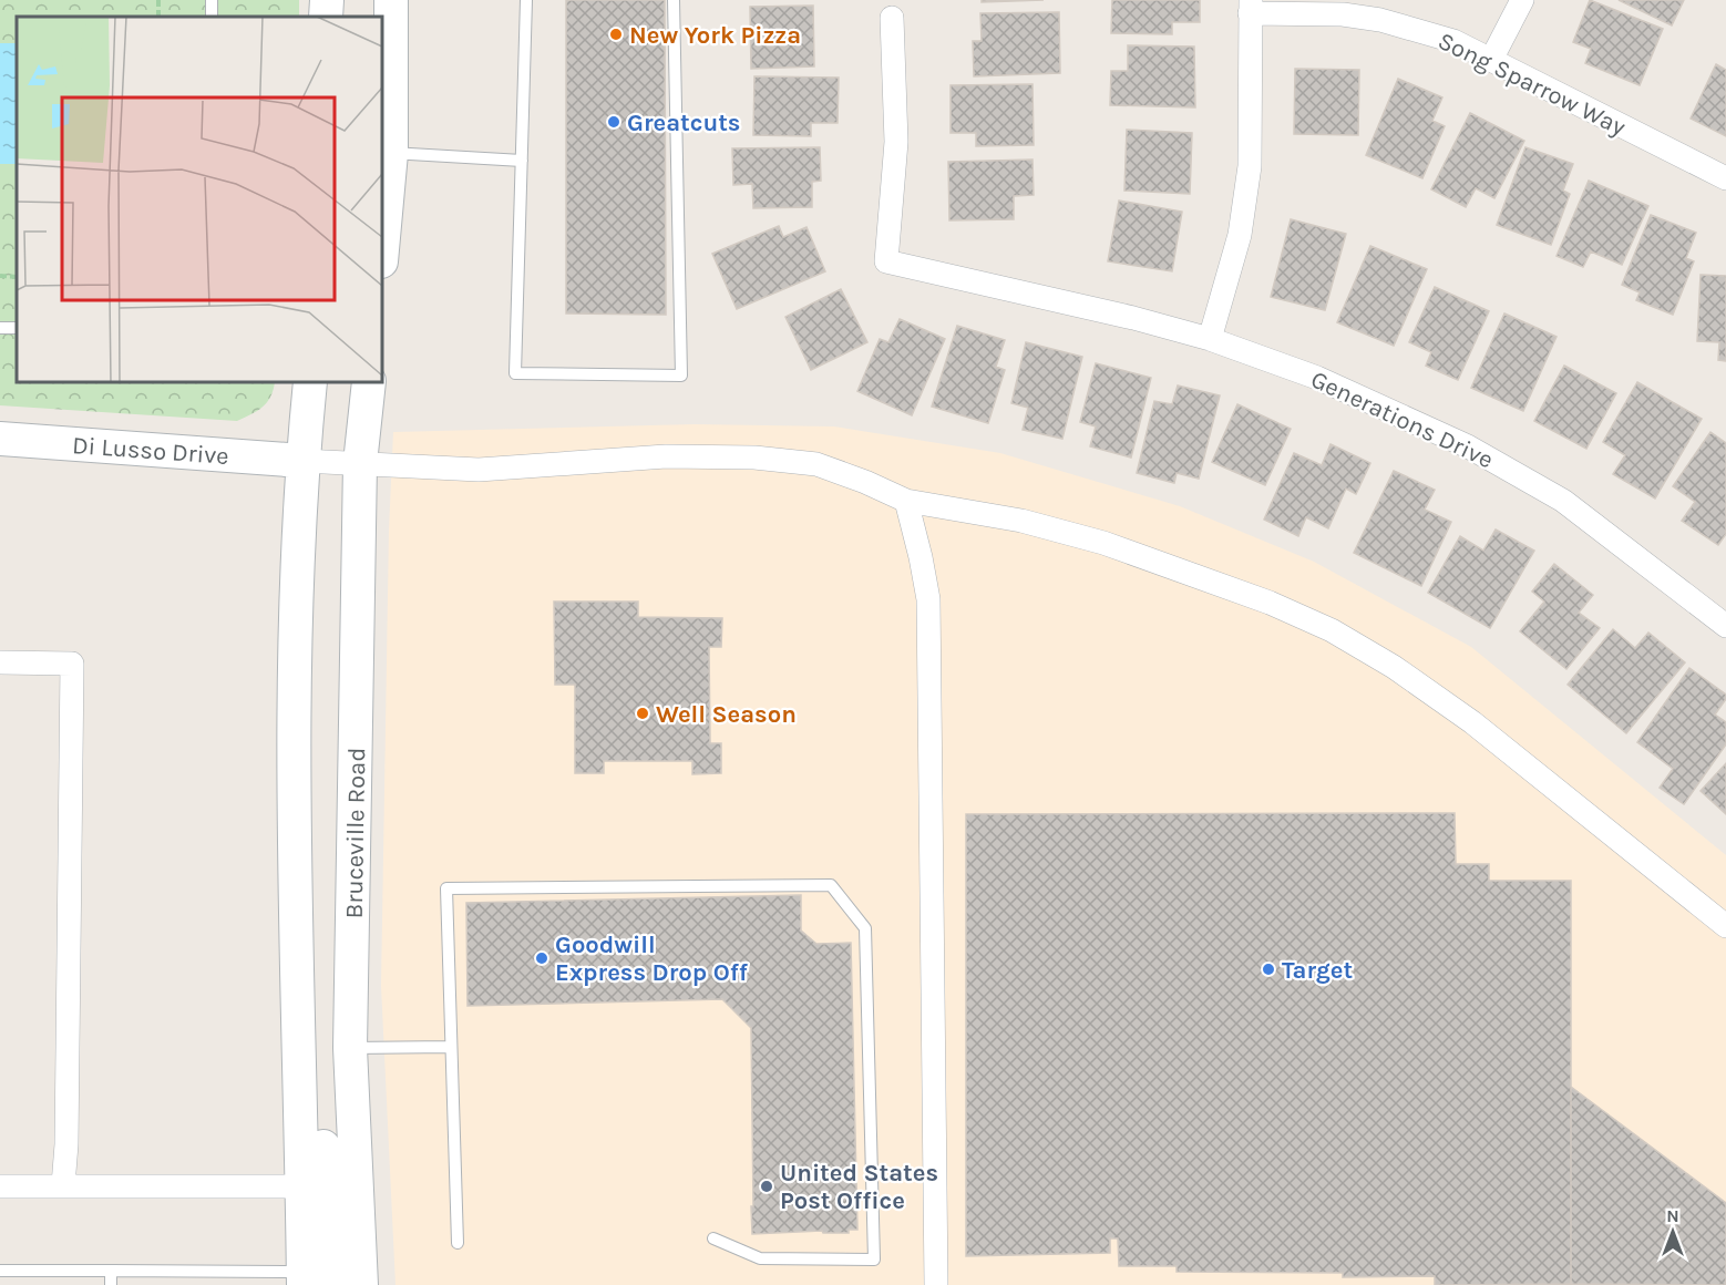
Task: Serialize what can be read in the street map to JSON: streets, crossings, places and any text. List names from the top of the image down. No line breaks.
{"streets":{"main road":["Di Lusso Drive","Bruceville Road"],"street":["Song Sparrow Way","Generations Drive"]},"places":["New York Pizza","Greatcuts","Well Season","Goodwill Express Drop Off","Target","United States Post Office"],"north":"top"}
